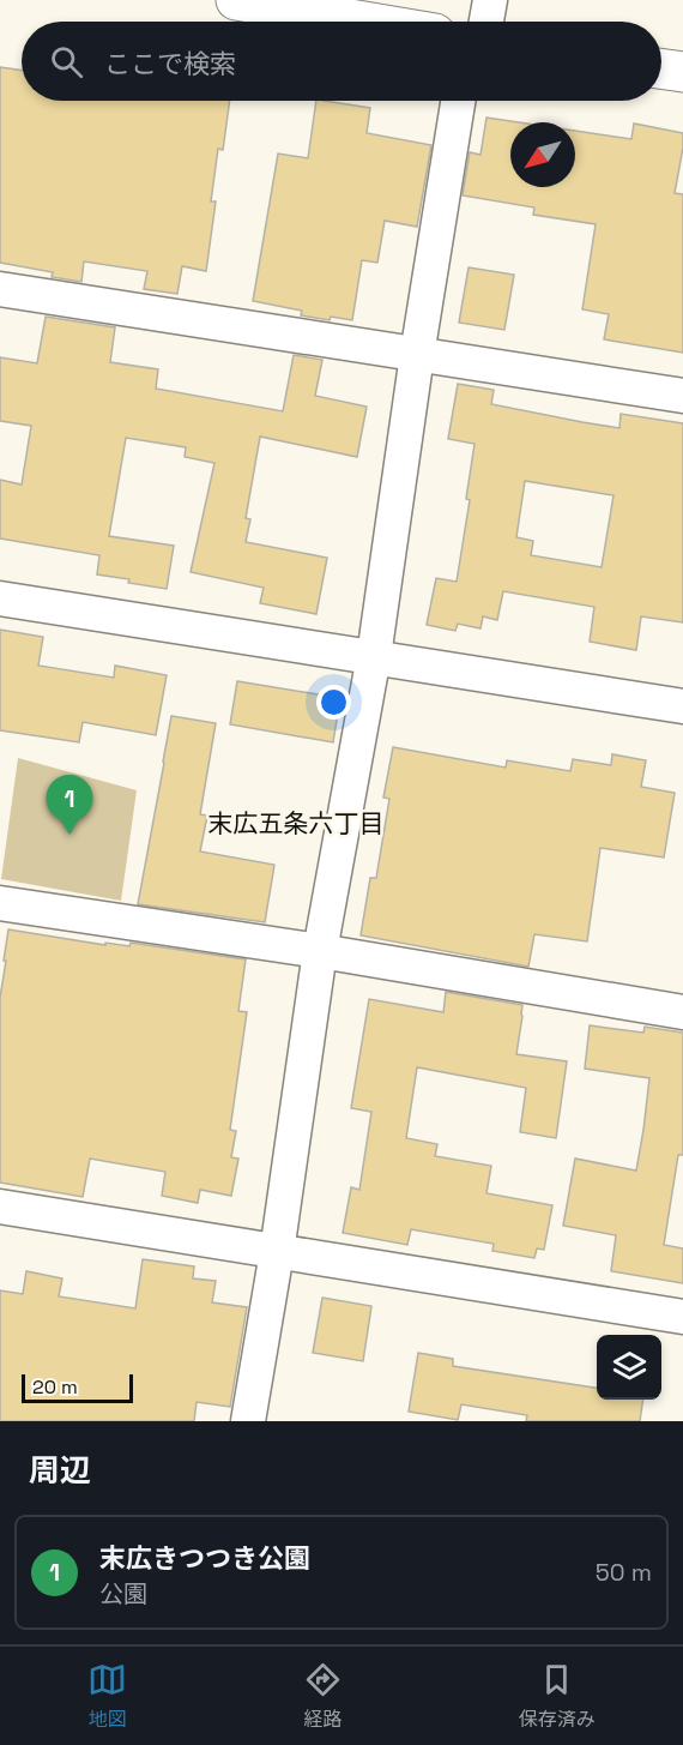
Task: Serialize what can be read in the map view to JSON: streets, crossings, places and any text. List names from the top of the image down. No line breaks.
{"districts":["末広五条六丁目"],"scale_bar":"20 m","north":"bottom left","page":{"search":"ここで検索","pins":"1","scale":"20 m","heading":"周辺","list":[{"mark":"1","name":"末広きつつき公園","note":"公園","value":"50 m"}],"nav":["地図","経路","保存済み"]}}
